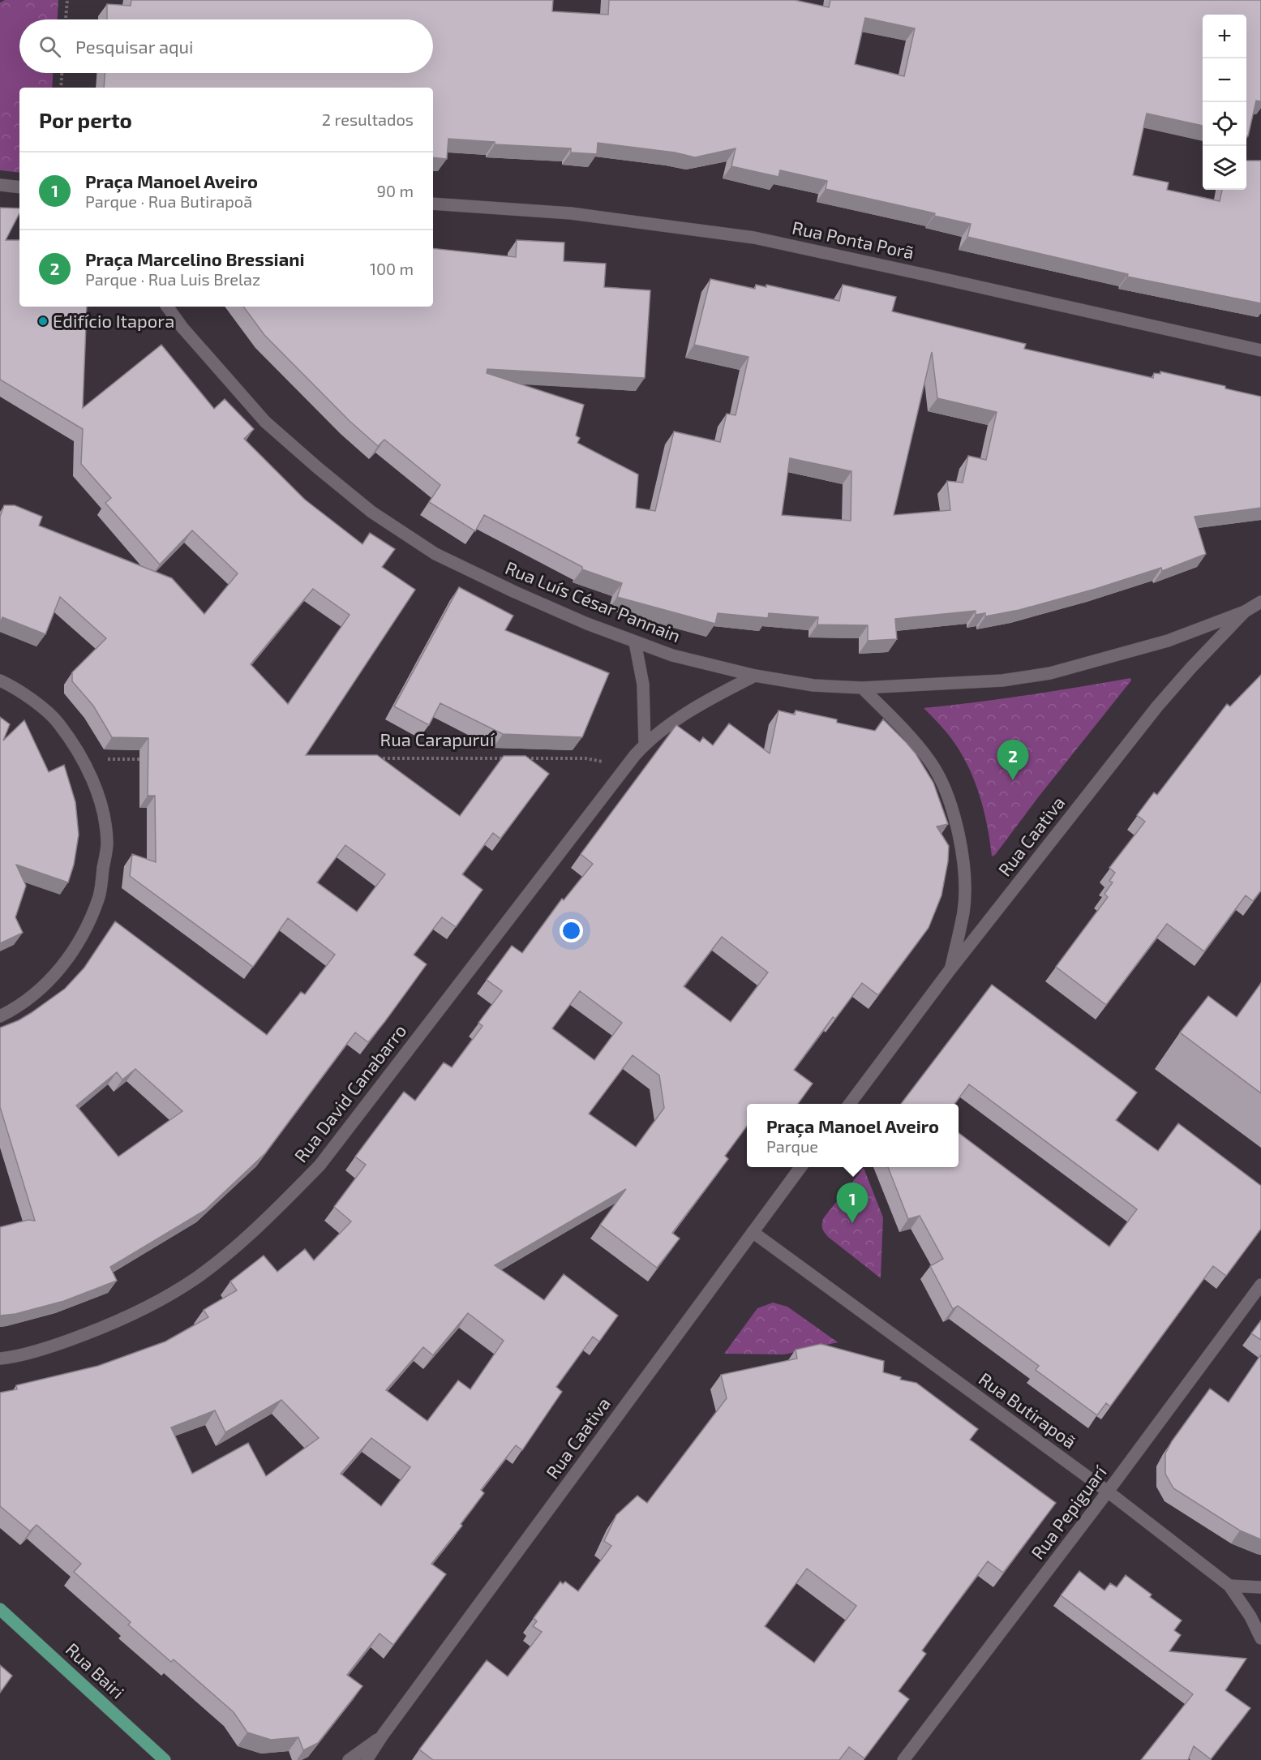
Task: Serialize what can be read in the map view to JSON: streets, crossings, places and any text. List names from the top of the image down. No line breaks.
{"streets":{"main road":["Rua Bairi"],"street":["Rua Ponta Porã","Rua Luís César Pannain","Rua Caativa","Rua David Canabarro","Rua Butirapoã","Rua Pepiguarí"],"path":["Rua Carapuruí"]},"crossings":[["Rua Luís César Pannain","Rua Caativa"],["Rua Luís César Pannain","Rua David Canabarro"],["Rua Carapuruí","Rua David Canabarro"],["Rua Caativa","Rua Butirapoã"],["Rua Butirapoã","Rua Pepiguarí"]],"places":["Edifício Itapora"],"page":{"map_buttons":["+","−"],"search":"Pesquisar aqui","heading":["Por perto","2 resultados"],"list":[{"mark":"1","name":"Praça Manoel Aveiro","note":"Parque · Rua Butirapoã","value":"90 m"},{"mark":"2","name":"Praça Marcelino Bressiani","note":"Parque · Rua Luis Brelaz","value":"100 m"}],"pins":["2","1"],"popup":["Praça Manoel Aveiro","Parque"]}}
